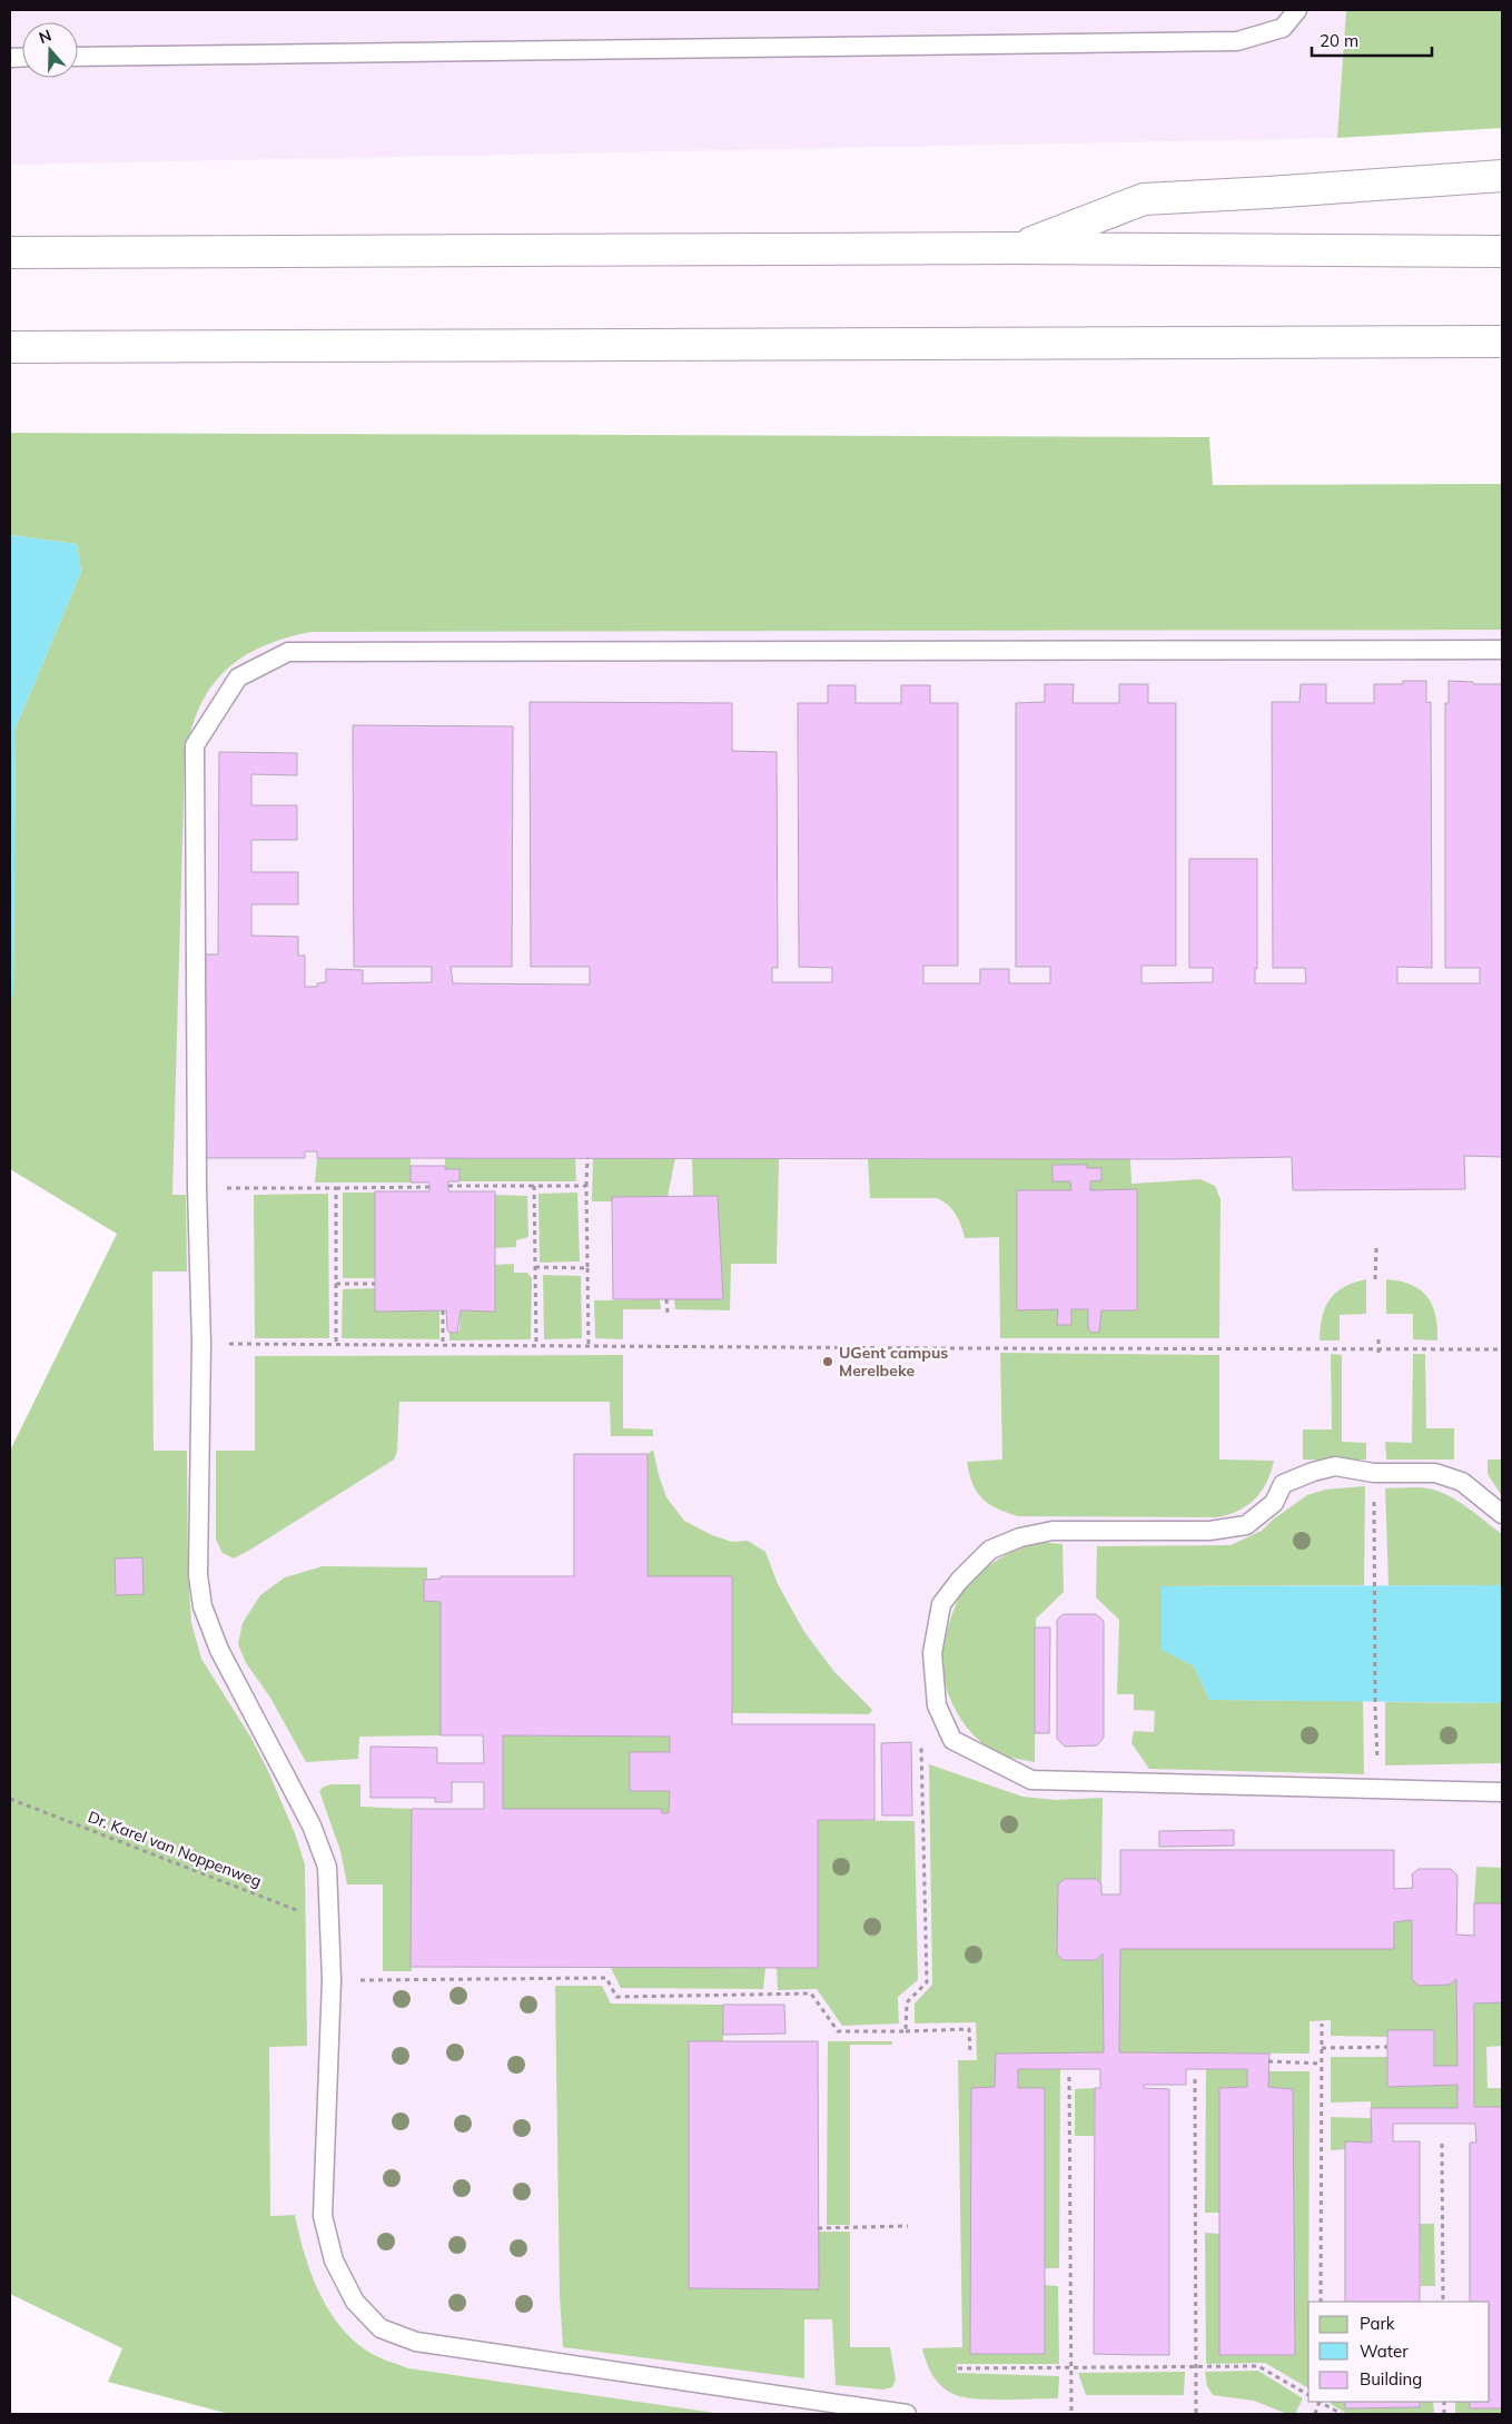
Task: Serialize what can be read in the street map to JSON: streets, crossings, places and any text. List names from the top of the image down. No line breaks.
{"streets":{"path":["Dr. Karel van Noppenweg"]},"places":["UGent campus Merelbeke"],"legend":["Park","Water","Building"],"scale_bar":"20 m","north":"top"}
